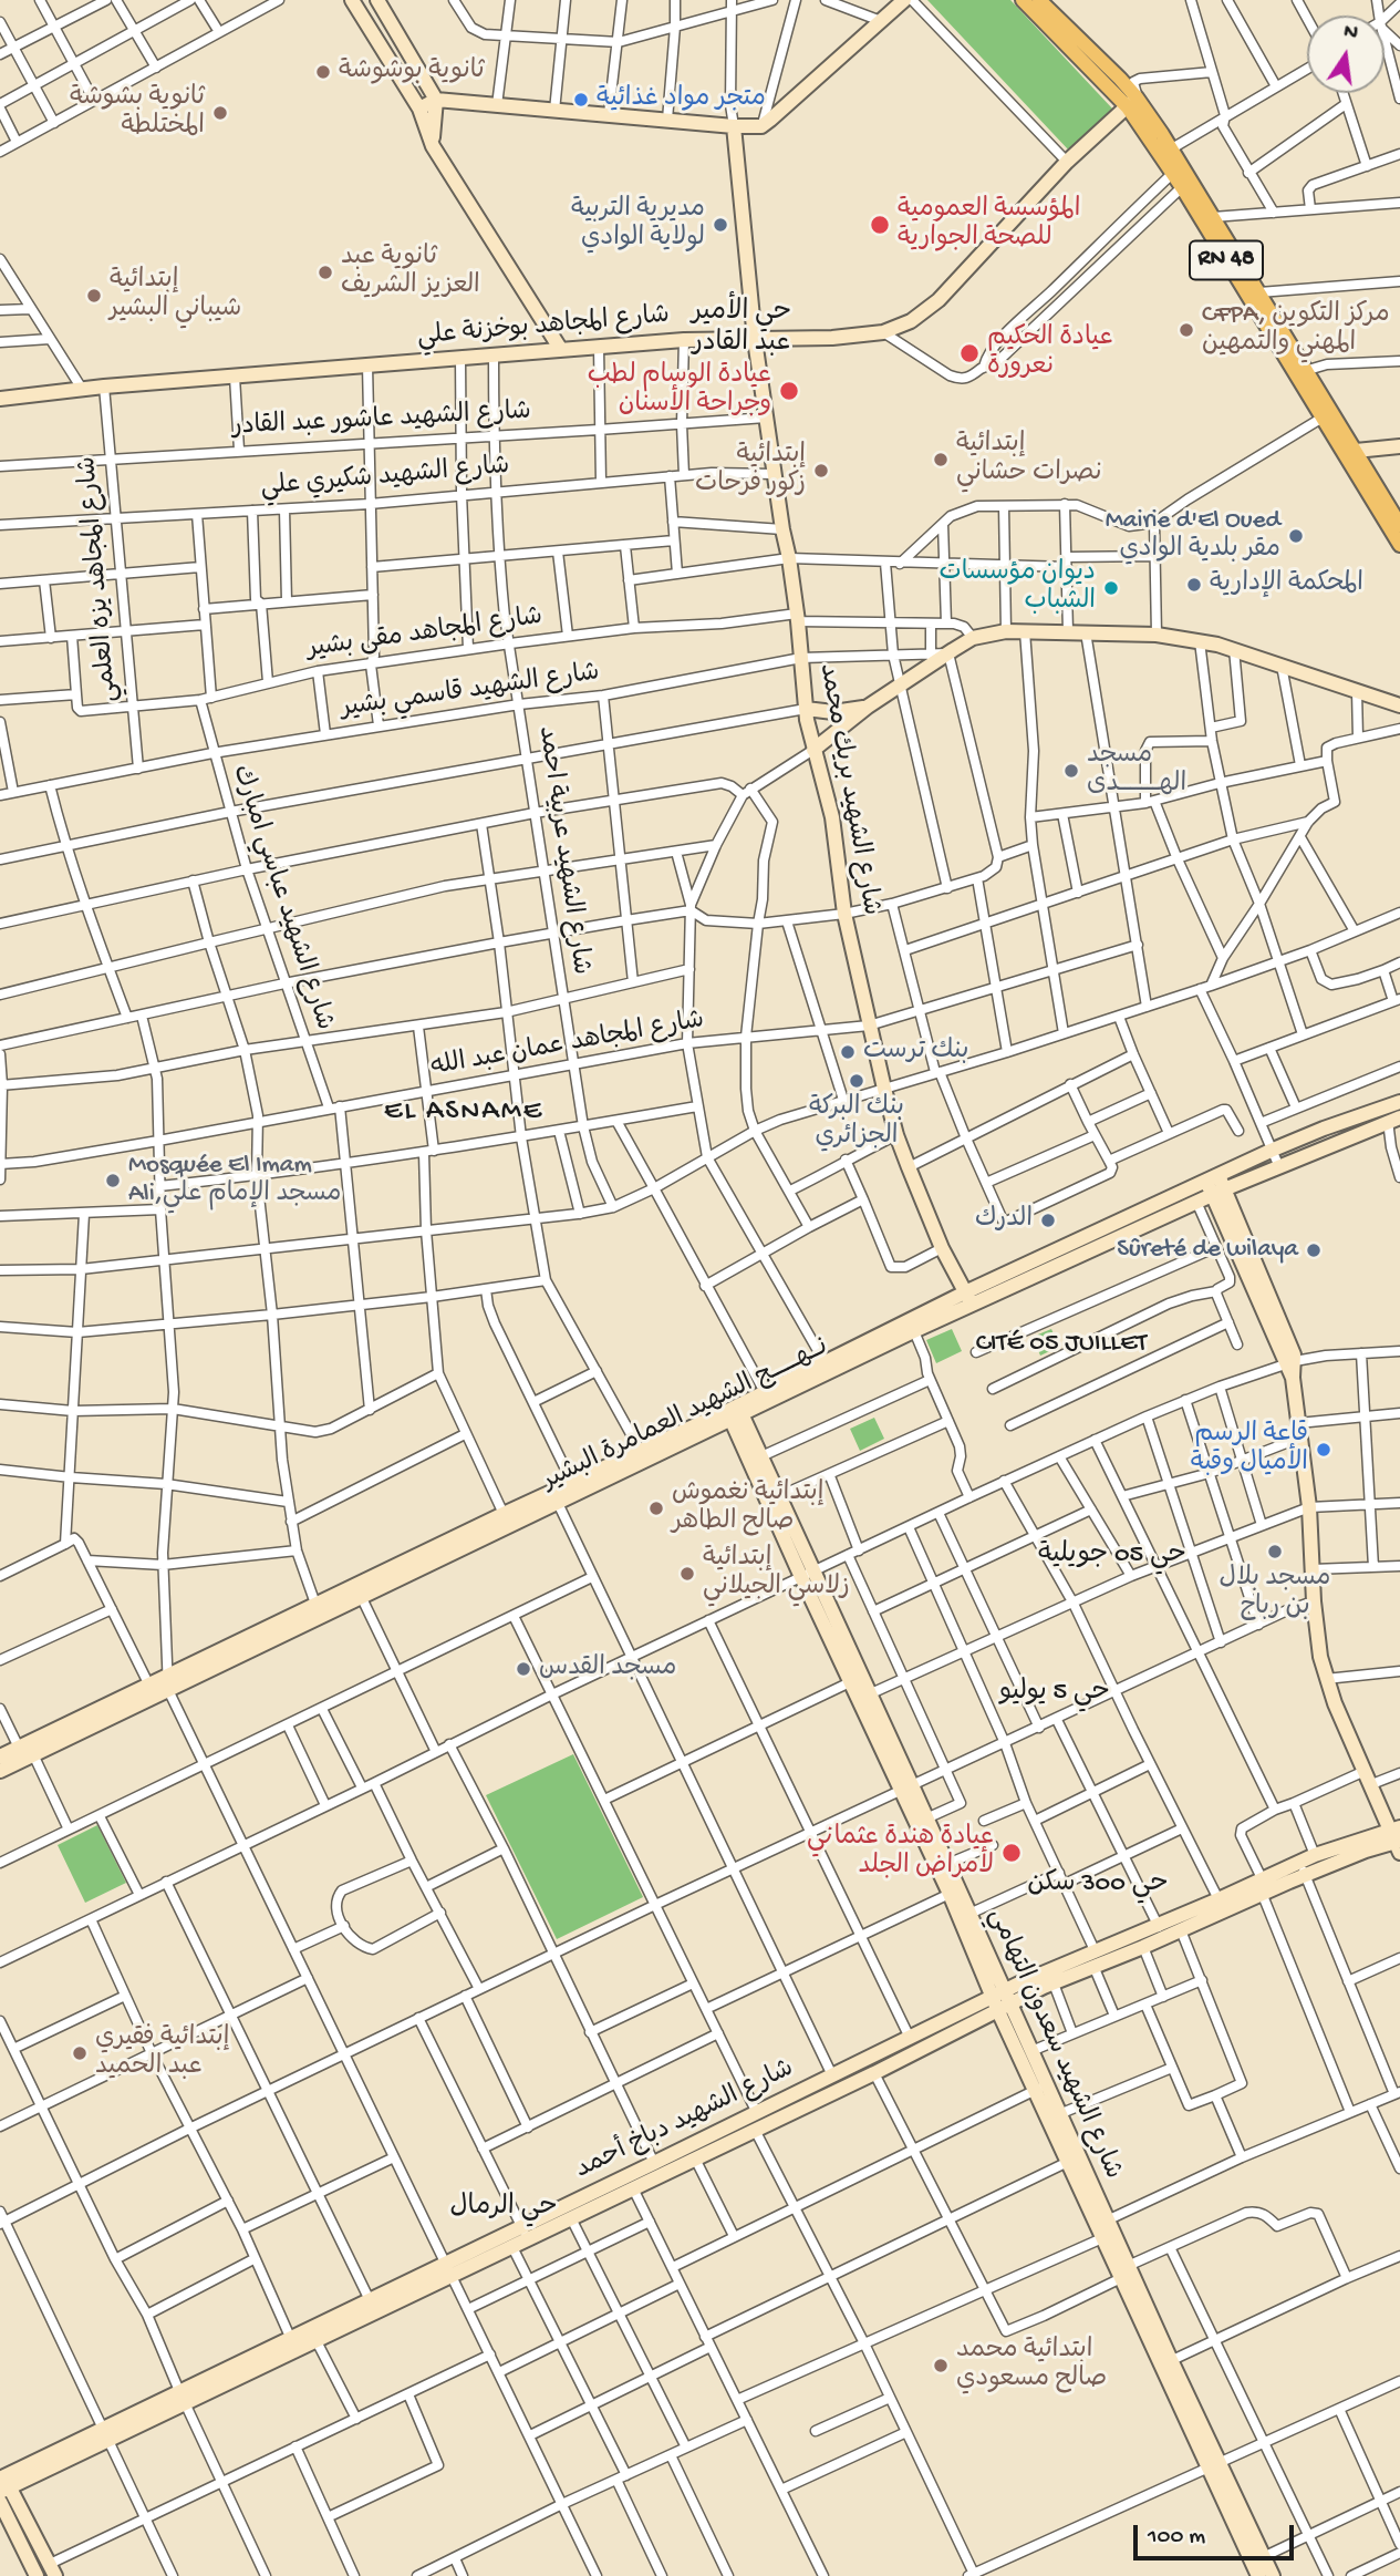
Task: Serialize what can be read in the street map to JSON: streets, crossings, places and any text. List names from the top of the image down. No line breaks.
{"streets":{"main road":["RN 48"],"street":["شارع المجاهد بوخزنة علي","شارع الشهيد عاشور عبد القادر","شارع الشهيد شكيري علي","شارع المجاهد يزه العلمي","شارع المجاهد مقى بشير","شارع الشهيد قاسمي بشير","شارع الشهيد بريك محمد","شارع الشهيد عربية احمد","شارع الشهيد عباسي امبارك","شارع المجاهد عمان عبد الله","نــهـــــج الشهيد العمامرة البشير","شارع الشهيد سعدون التهامي","شارع الشهيد دباخ أحمد"]},"crossings":[["RN 48","شارع المجاهد بوخزنة علي"],["شارع المجاهد بوخزنة علي","شارع المجاهد يزه العلمي"],["شارع المجاهد بوخزنة علي","شارع الشهيد بريك محمد"],["شارع المجاهد بوخزنة علي","شارع الشهيد عربية احمد"],["شارع الشهيد عاشور عبد القادر","شارع المجاهد يزه العلمي"],["شارع الشهيد عاشور عبد القادر","شارع الشهيد بريك محمد"],["شارع الشهيد عاشور عبد القادر","شارع الشهيد عربية احمد"],["شارع الشهيد شكيري علي","شارع المجاهد يزه العلمي"],["شارع الشهيد شكيري علي","شارع الشهيد بريك محمد"],["شارع الشهيد شكيري علي","شارع الشهيد عربية احمد"],["شارع المجاهد يزه العلمي","شارع المجاهد مقى بشير"],["شارع المجاهد يزه العلمي","شارع الشهيد قاسمي بشير"],["شارع المجاهد مقى بشير","شارع الشهيد بريك محمد"],["شارع المجاهد مقى بشير","شارع الشهيد عربية احمد"],["شارع المجاهد مقى بشير","شارع الشهيد عباسي امبارك"],["شارع الشهيد قاسمي بشير","شارع الشهيد بريك محمد"],["شارع الشهيد قاسمي بشير","شارع الشهيد عربية احمد"],["شارع الشهيد قاسمي بشير","شارع الشهيد عباسي امبارك"],["شارع الشهيد بريك محمد","شارع المجاهد عمان عبد الله"],["شارع الشهيد بريك محمد","نــهـــــج الشهيد العمامرة البشير"],["شارع الشهيد عربية احمد","شارع المجاهد عمان عبد الله"],["شارع الشهيد عباسي امبارك","شارع المجاهد عمان عبد الله"],["نــهـــــج الشهيد العمامرة البشير","شارع الشهيد سعدون التهامي"],["شارع الشهيد سعدون التهامي","شارع الشهيد دباخ أحمد"]],"districts":["حي الأمير عبد القادر","EL ASNAME","CITÉ 05 JUILLET","حي 05 جويلية","حي 5 يوليو","حي 300 سكن","حي الرمال"],"places":["ثانوية بوشوشة","متجر مواد غذائية","ثانوية بشوشة المختلطة","مديرية التربية لولاية الوادي","المؤسسة العمومية للصحة الجوارية","ثانوية عبد العزيز الشريف","إبتدائية شيباني البشير","CFPA, مركز التكوين المهني والتمهين","عيادة الحكيم نعرورة","عيادة الوسام لطب وجراحة الأسنان","إبتدائية نصرات حشاني","إبتدائية زكور فرحات","Mairie d'El Oued مقر بلدية الوادي","المحكمة الإدارية","ديوان مؤسسات الشباب","مسجد الهـــــــدى","بنك ترست","بنك البركة الجزائري","Mosquée El Imam Ali,مسجد الإمام علي","الدرك","Sûreté de wilaya","قاعة الرسم الأميال وقبة","إبتدائية نغموش صالح الطاهر","مسجد بلال بن رباح","إبتدائية زلاسي الجيلاني","مسجد القدس","عيادة هندة عثماني لأمراض الجلد","إبتدائية فقيري عبد الحميد","ابتدائية محمد صالح مسعودي"],"scale_bar":"100 m","north":"top"}
